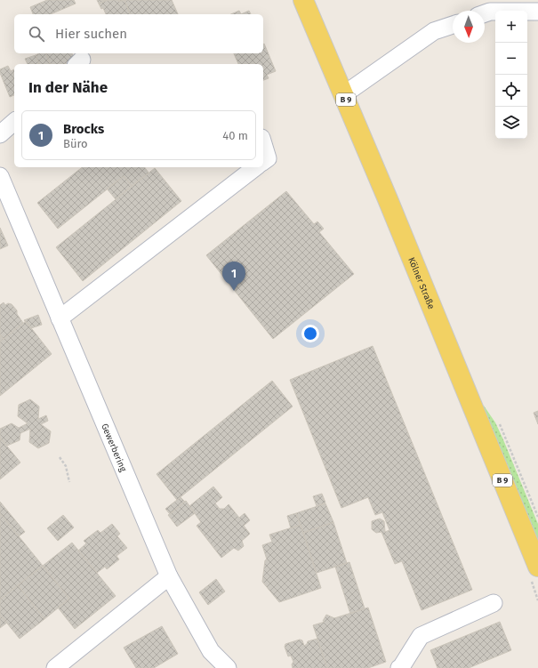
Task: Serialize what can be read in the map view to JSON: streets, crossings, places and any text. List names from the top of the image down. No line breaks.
{"streets":{"main road":["B 9","Kölner Straße"],"street":["Gewerbering"]},"north":"bottom","page":{"map_buttons":["+","−"],"search":"Hier suchen","heading":"In der Nähe","list":[{"mark":"1","name":"Brocks","note":"Büro","value":"40 m"}],"pins":"1"}}
